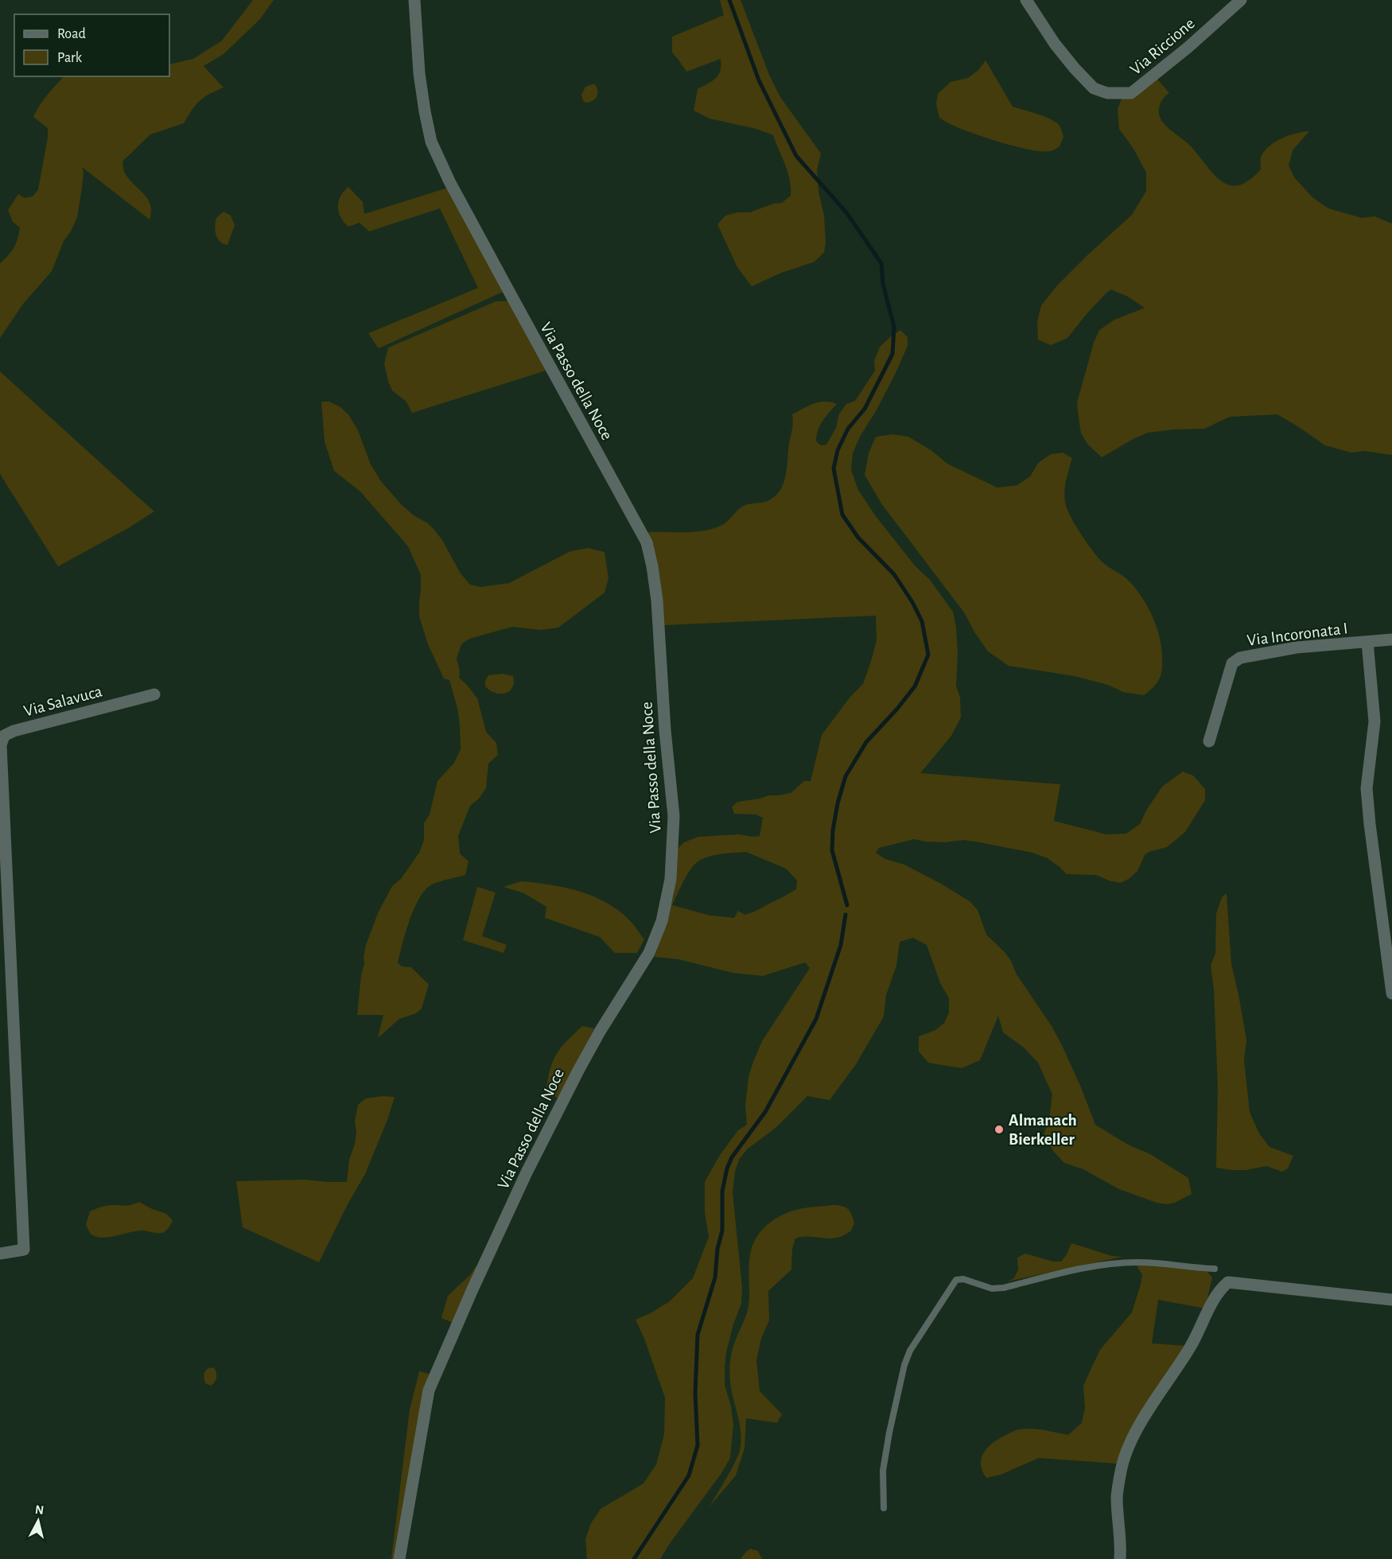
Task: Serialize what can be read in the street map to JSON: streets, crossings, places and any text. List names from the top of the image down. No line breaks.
{"streets":{"street":["Via Riccione","Via Passo della Noce","Via Incoronata I","Via Salavuca"]},"places":["Almanach Bierkeller"],"legend":["Road","Park"],"north":"top"}
